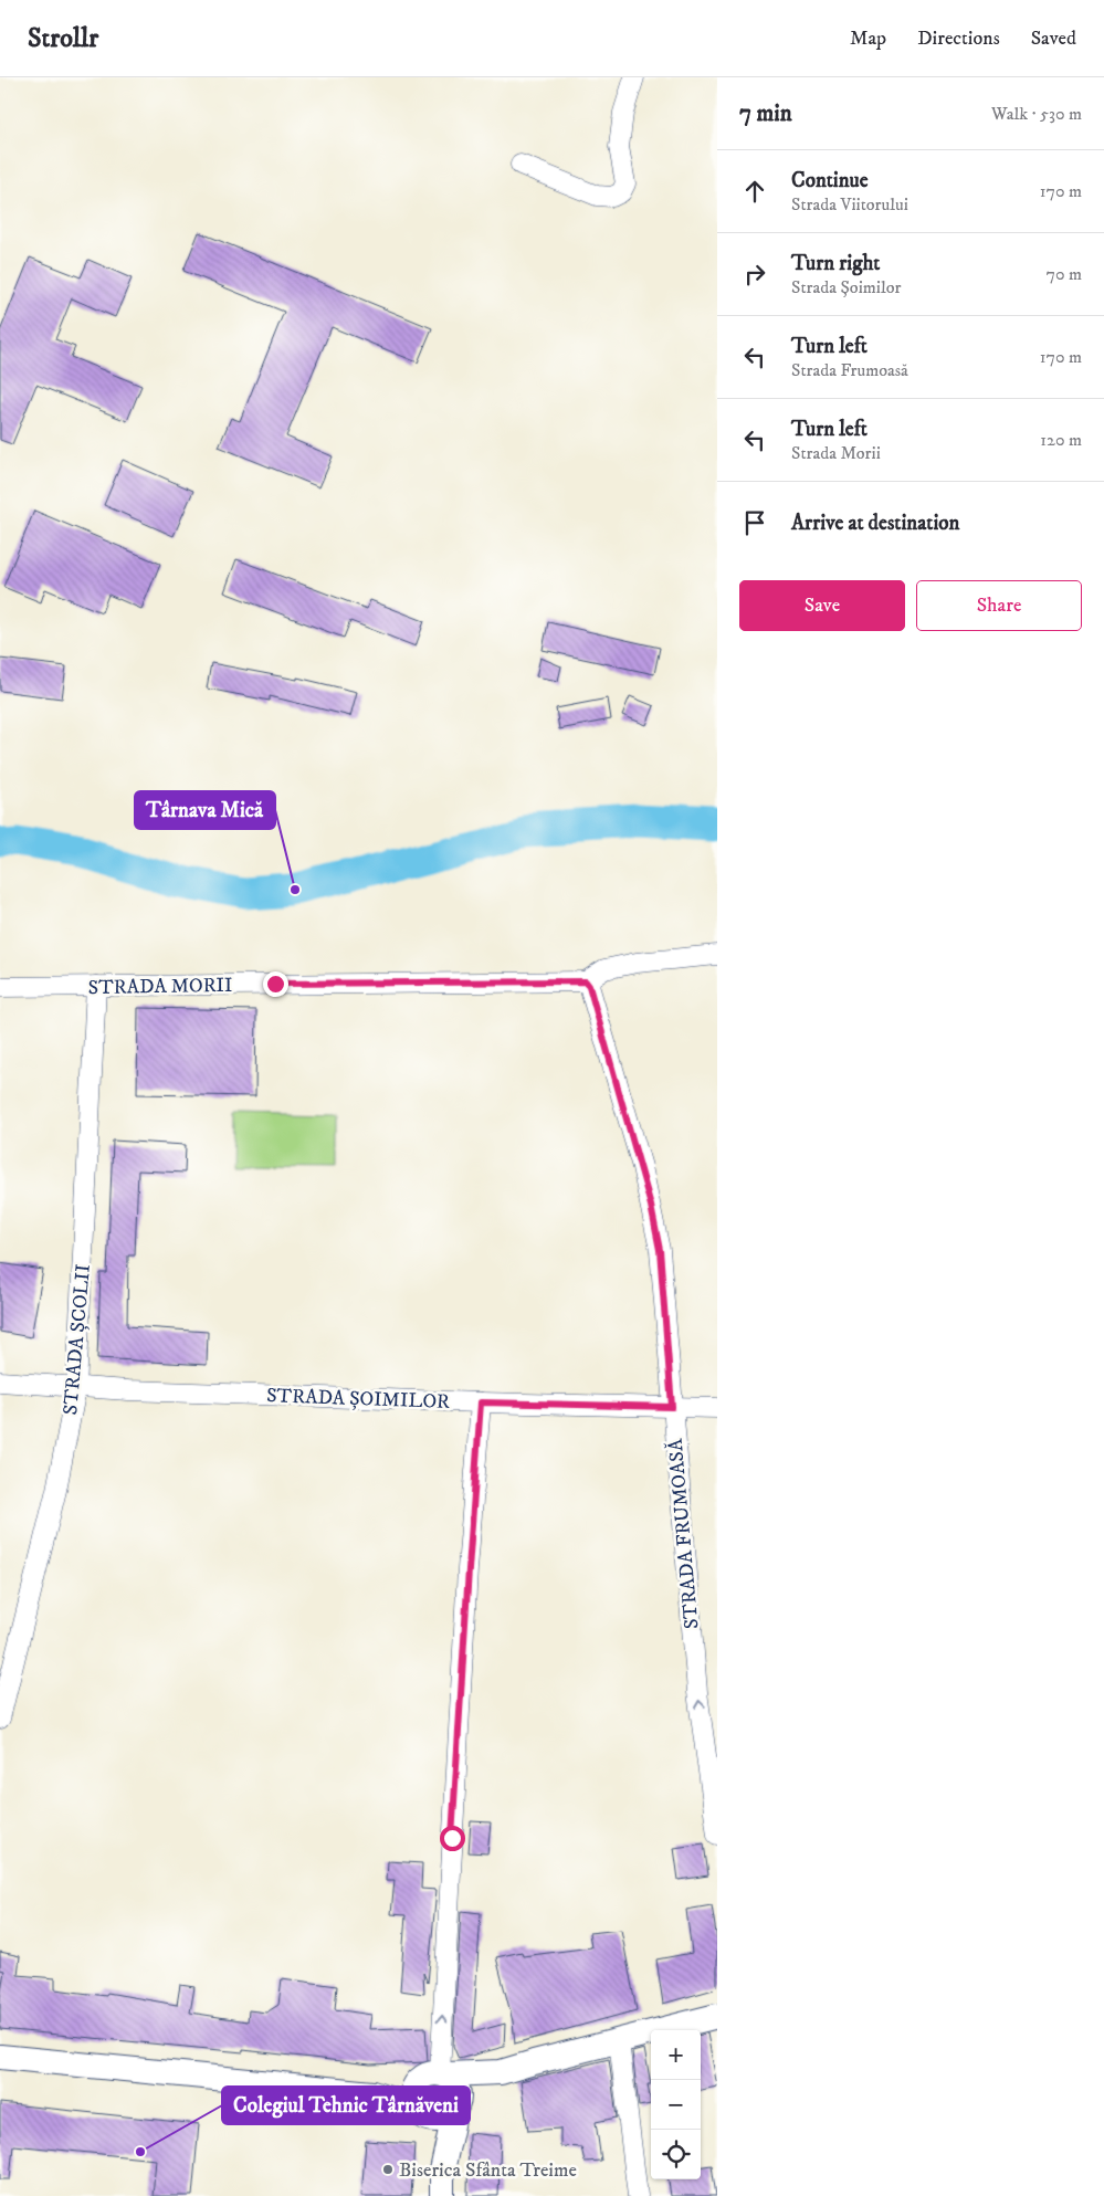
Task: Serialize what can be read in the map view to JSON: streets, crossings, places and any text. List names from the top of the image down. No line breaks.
{"streets":{"street":["STRADA MORII","STRADA ȘCOLII","STRADA ȘOIMILOR","STRADA FRUMOASĂ"]},"crossings":[["STRADA MORII","STRADA ȘCOLII"],["STRADA MORII","STRADA FRUMOASĂ"],["STRADA ȘCOLII","STRADA ȘOIMILOR"],["STRADA ȘOIMILOR","STRADA FRUMOASĂ"]],"one_way":["STRADA FRUMOASĂ"],"places":["Târnava Mică","Colegiul Tehnic Târnăveni","Biserica Sfânta Treime"],"page":{"header":"Strollr","nav":["Map","Directions","Saved"],"heading":["7 min","Walk · 530 m"],"list":[["Continue","Strada Viitorului","170 m"],["Turn right","Strada Șoimilor","70 m"],["Turn left","Strada Frumoasă","170 m"],["Turn left","Strada Morii","120 m"],"Arrive at destination"],"buttons":["Save","Share"],"map_buttons":["+","−"]}}
